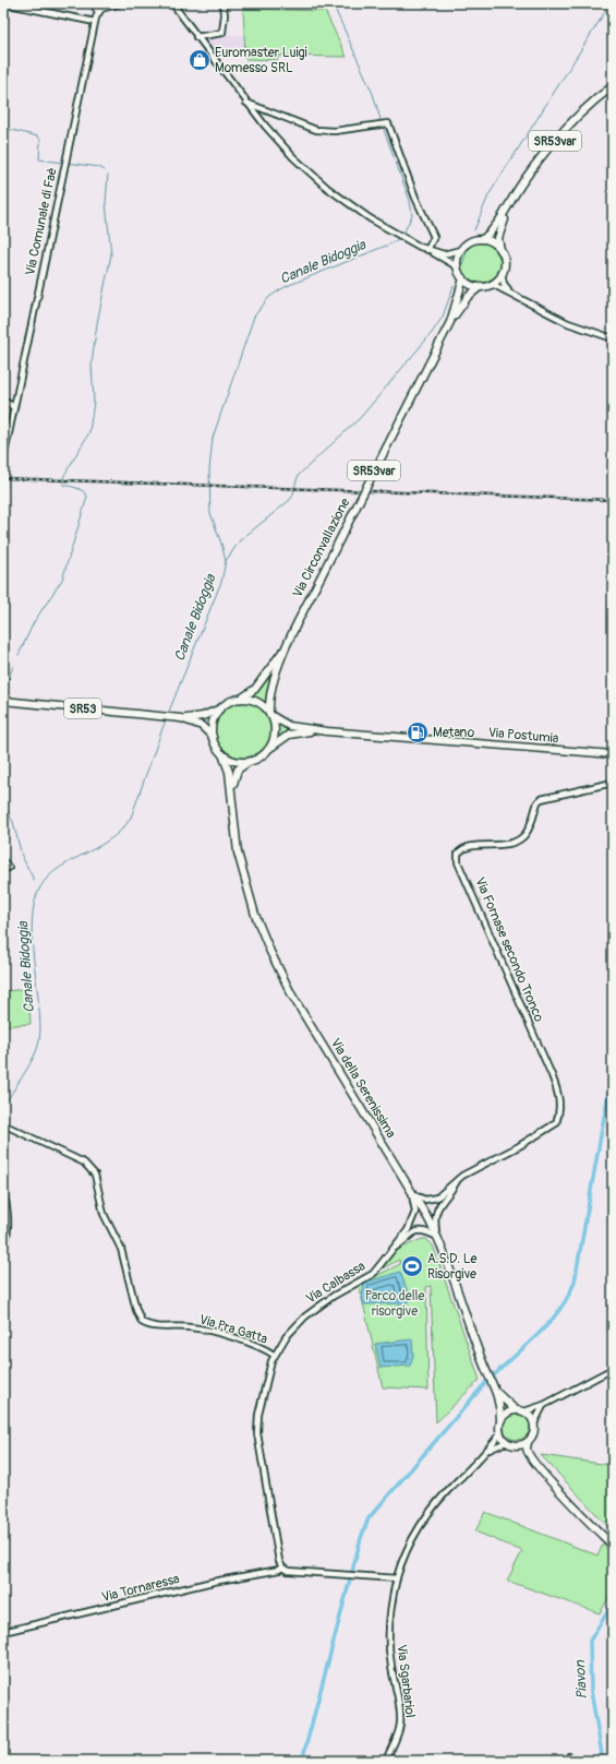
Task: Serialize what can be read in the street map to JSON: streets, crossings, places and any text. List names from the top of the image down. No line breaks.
{"streets":{"main road":["SR53var","Via Circonvallazione","SR53","Via Postumia","Via della Serenissima"],"street":["Via Comunale di Faè","Via Fornase secondo Tronco","Via Calbassa","Via Pra Gatta","Via Tornaressa","Via Sgarbariol"]},"crossings":[["SR53var","Via Circonvallazione"],["Via Circonvallazione","SR53"],["Via Circonvallazione","Via Postumia"],["SR53","Via Postumia"],["Via Fornase secondo Tronco","Via della Serenissima"],["Via Fornase secondo Tronco","Via Calbassa"],["Via della Serenissima","Via Calbassa"],["Via della Serenissima","Via Sgarbariol"],["Via Calbassa","Via Pra Gatta"],["Via Pra Gatta","Via Tornaressa"]],"water":["Canale Bidoggia","Piavon"],"parks":["Parco delle risorgive"],"places":{"shop":["Euromaster Luigi Momesso SRL"],"fuel station":["Metano"],"sports":["A.S.D. Le Risorgive"]}}
